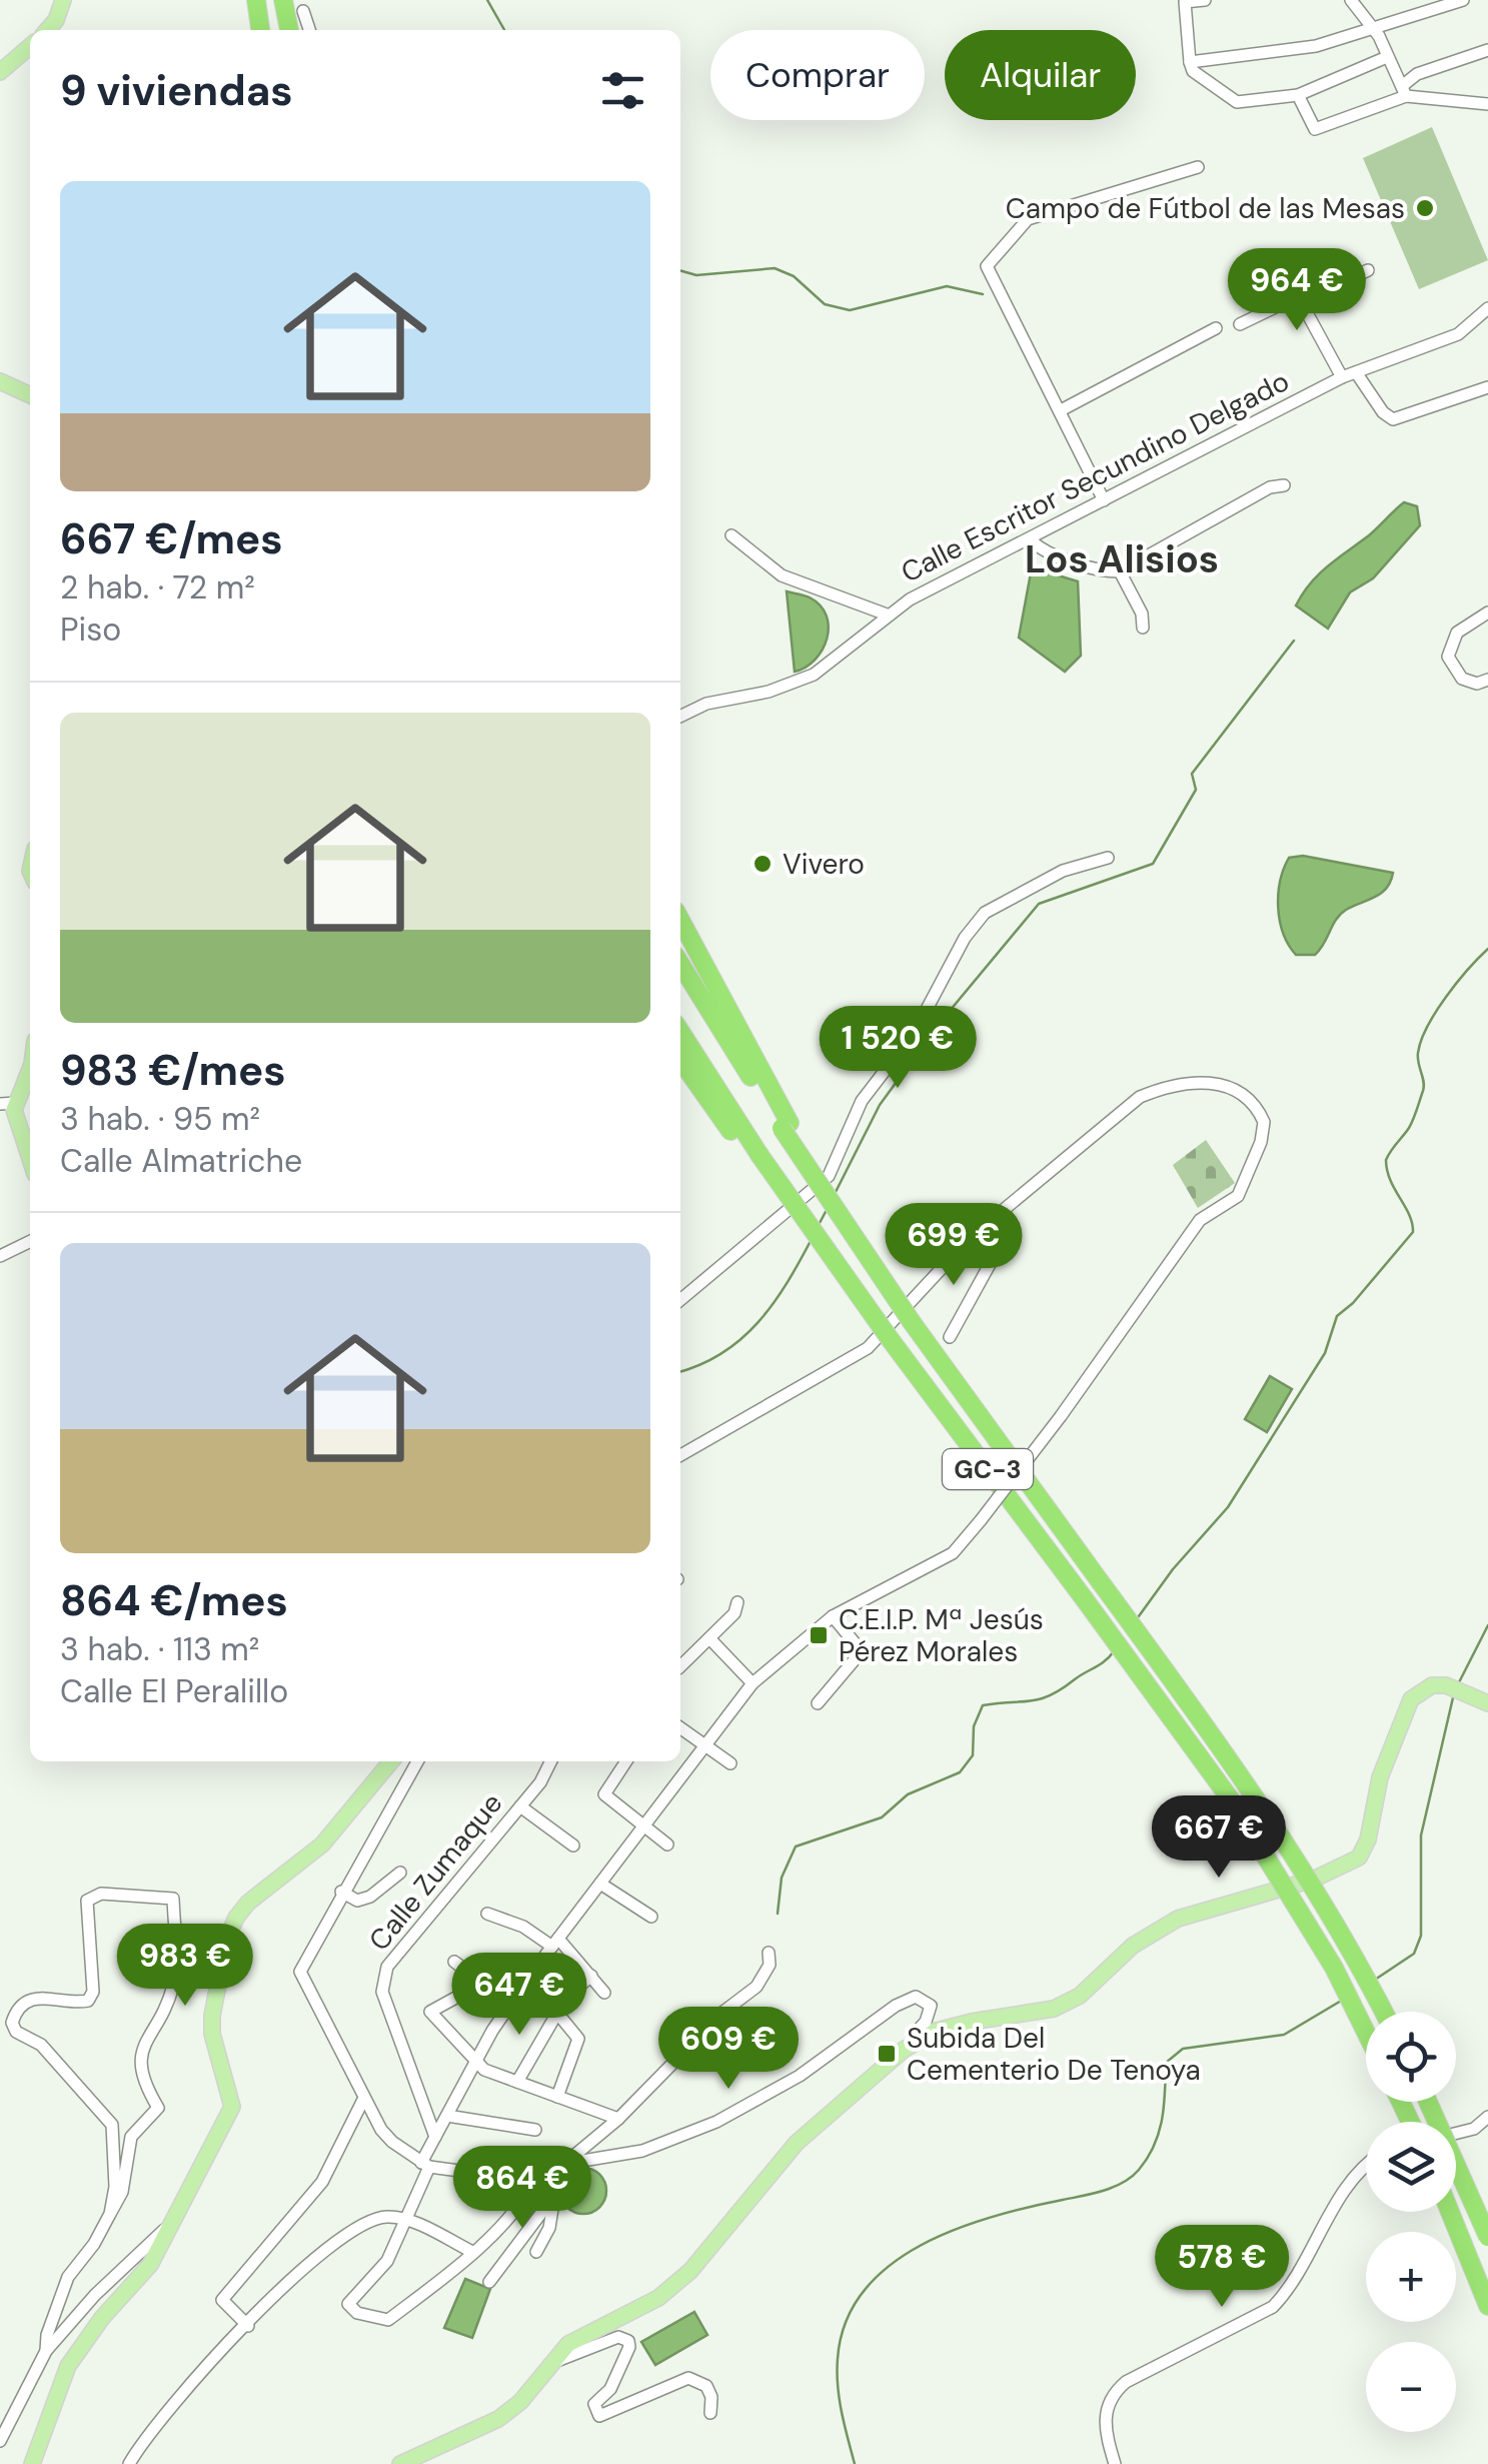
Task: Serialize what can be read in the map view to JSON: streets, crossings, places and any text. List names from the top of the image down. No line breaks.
{"streets":{"highway":["GC-3"],"street":["Calle Escritor Secundino Delgado","Calle Zumaque"]},"districts":["Los Alisios"],"places":{"other":["Campo de Fútbol de las Mesas","Vivero"],"transit":["C.E.I.P. Mª Jesús Pérez Morales","Subida Del Cementerio De Tenoya"]},"page":{"chip":["Comprar","Alquilar"],"heading":"9 viviendas","list":[{"name":"667 €/mes","note":"2 hab. · 72 m² · Piso"},{"name":"983 €/mes","note":"3 hab. · 95 m² · Calle Almatriche"},{"name":"864 €/mes","note":"3 hab. · 113 m² · Calle El Peralillo"}],"price":["964 €","1 520 €","699 €","667 €","983 €","647 €","609 €","864 €","578 €"],"map_buttons":["+","−"]}}
